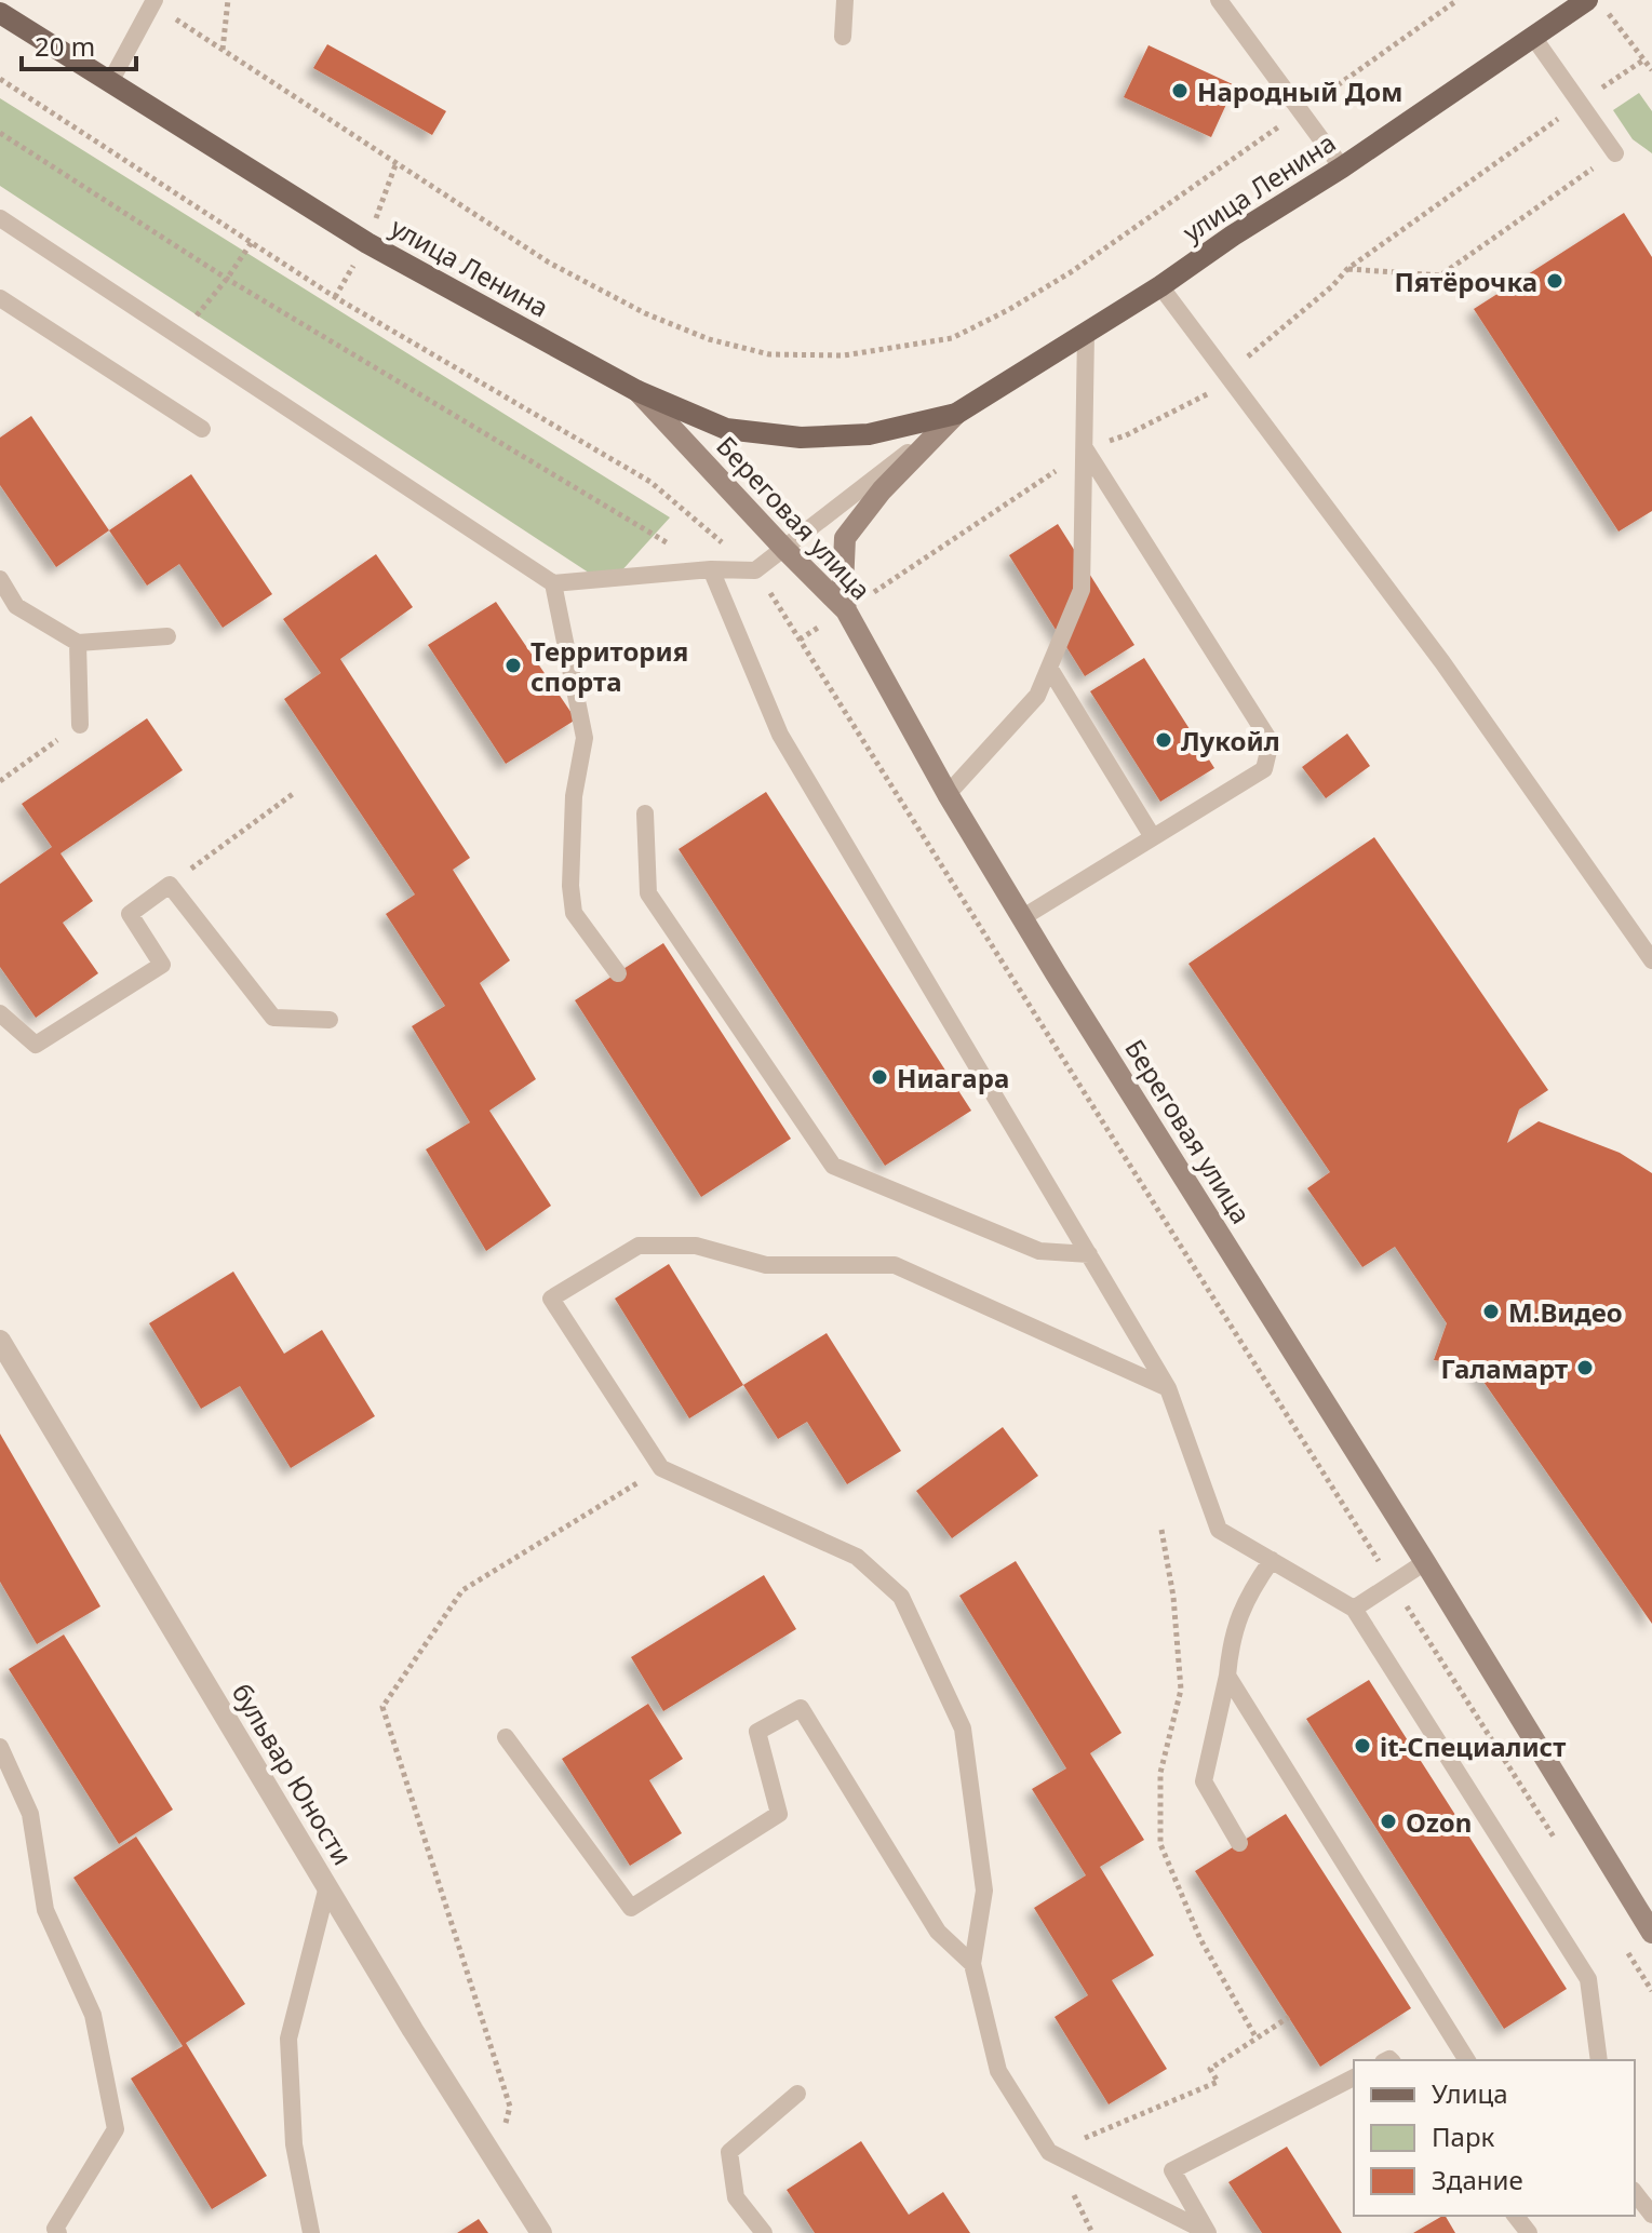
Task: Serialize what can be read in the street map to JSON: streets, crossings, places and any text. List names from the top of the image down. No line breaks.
{"streets":{"main road":["улица Ленина","Береговая улица"],"street":["бульвар Юности"]},"crossings":[["улица Ленина","Береговая улица"]],"places":["Народный Дом","Пятёрочка","Территория спорта","Лукойл","Ниагара","М.Видео","Галамарт","it-Специалист","Ozon"],"legend":["Улица","Парк","Здание"],"scale_bar":"20 m"}
